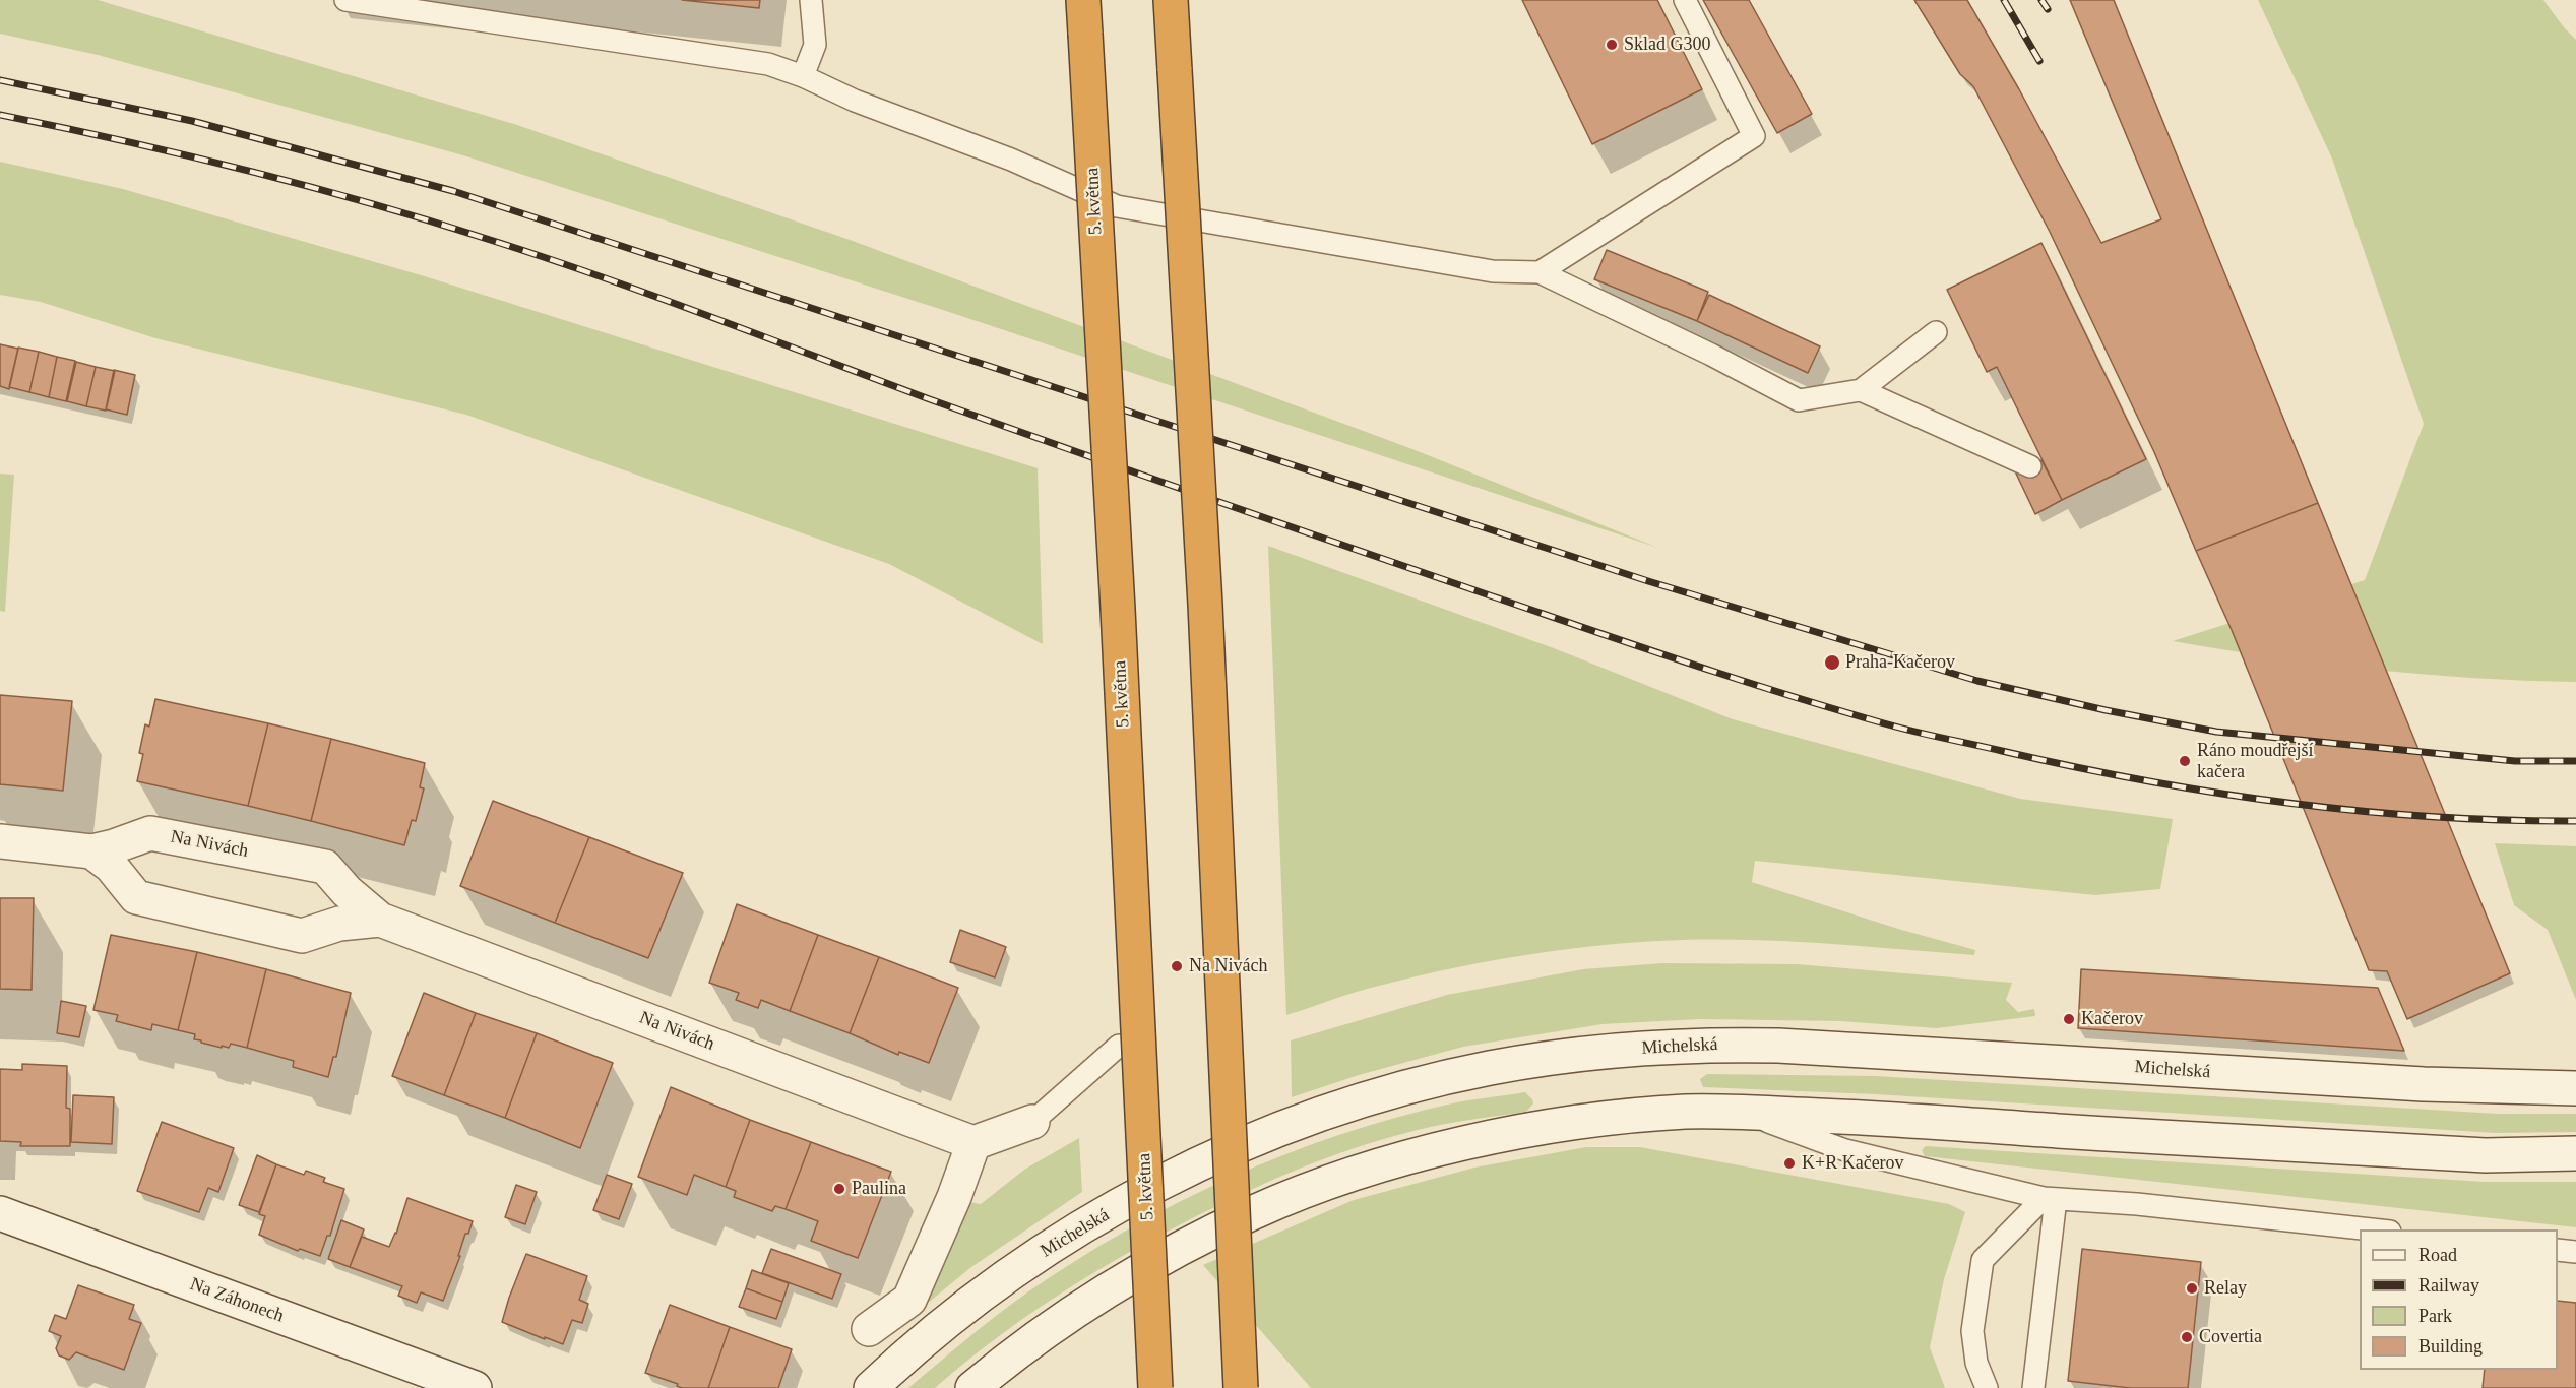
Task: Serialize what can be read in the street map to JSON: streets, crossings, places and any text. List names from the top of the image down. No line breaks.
{"streets":{"highway":["5. května"],"main road":["Na Nivách","Michelská","Na Záhonech"]},"places":["Sklad G300","Praha-Kačerov","Ráno moudřejší kačera","Na Nivách","Kačerov","K+R Kačerov","Paulina","Relay","Covertia"],"legend":["Road","Railway","Park","Building"]}
